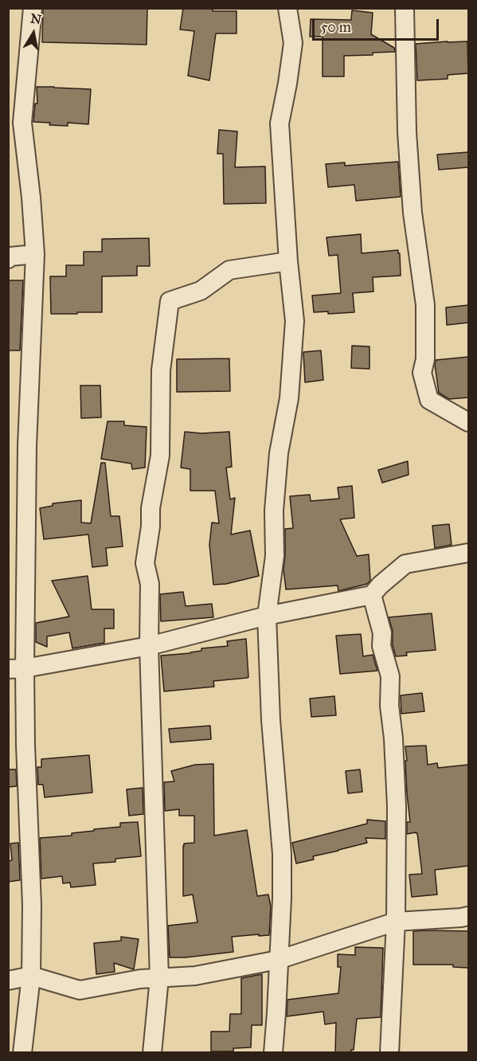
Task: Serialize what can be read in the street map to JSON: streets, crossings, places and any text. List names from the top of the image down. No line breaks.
{"scale_bar":"50 m","north":"top"}
